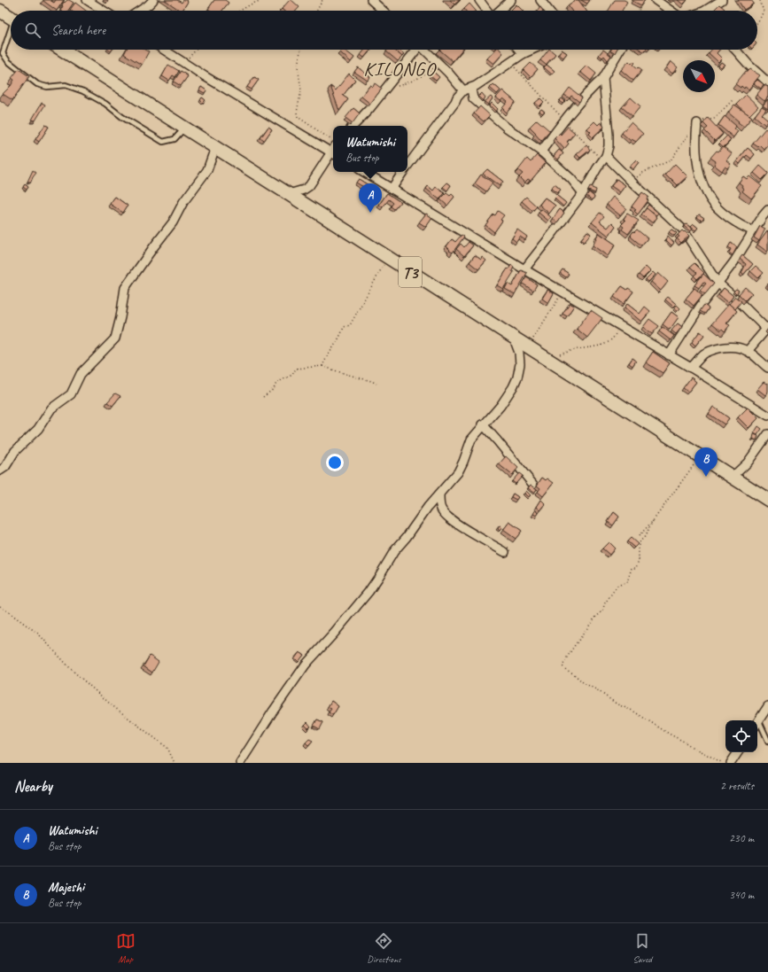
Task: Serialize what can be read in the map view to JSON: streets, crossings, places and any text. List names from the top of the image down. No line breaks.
{"streets":{"highway":["T3"]},"districts":["KILONGO"],"north":"bottom right","page":{"search":"Search here","popup":["Watumishi","Bus stop"],"pins":["A","B"],"heading":["Nearby","2 results"],"list":[{"mark":"A","name":"Watumishi","note":"Bus stop","value":"230 m"},{"mark":"B","name":"Majeshi","note":"Bus stop","value":"340 m"}],"nav":["Map","Directions","Saved"]}}
